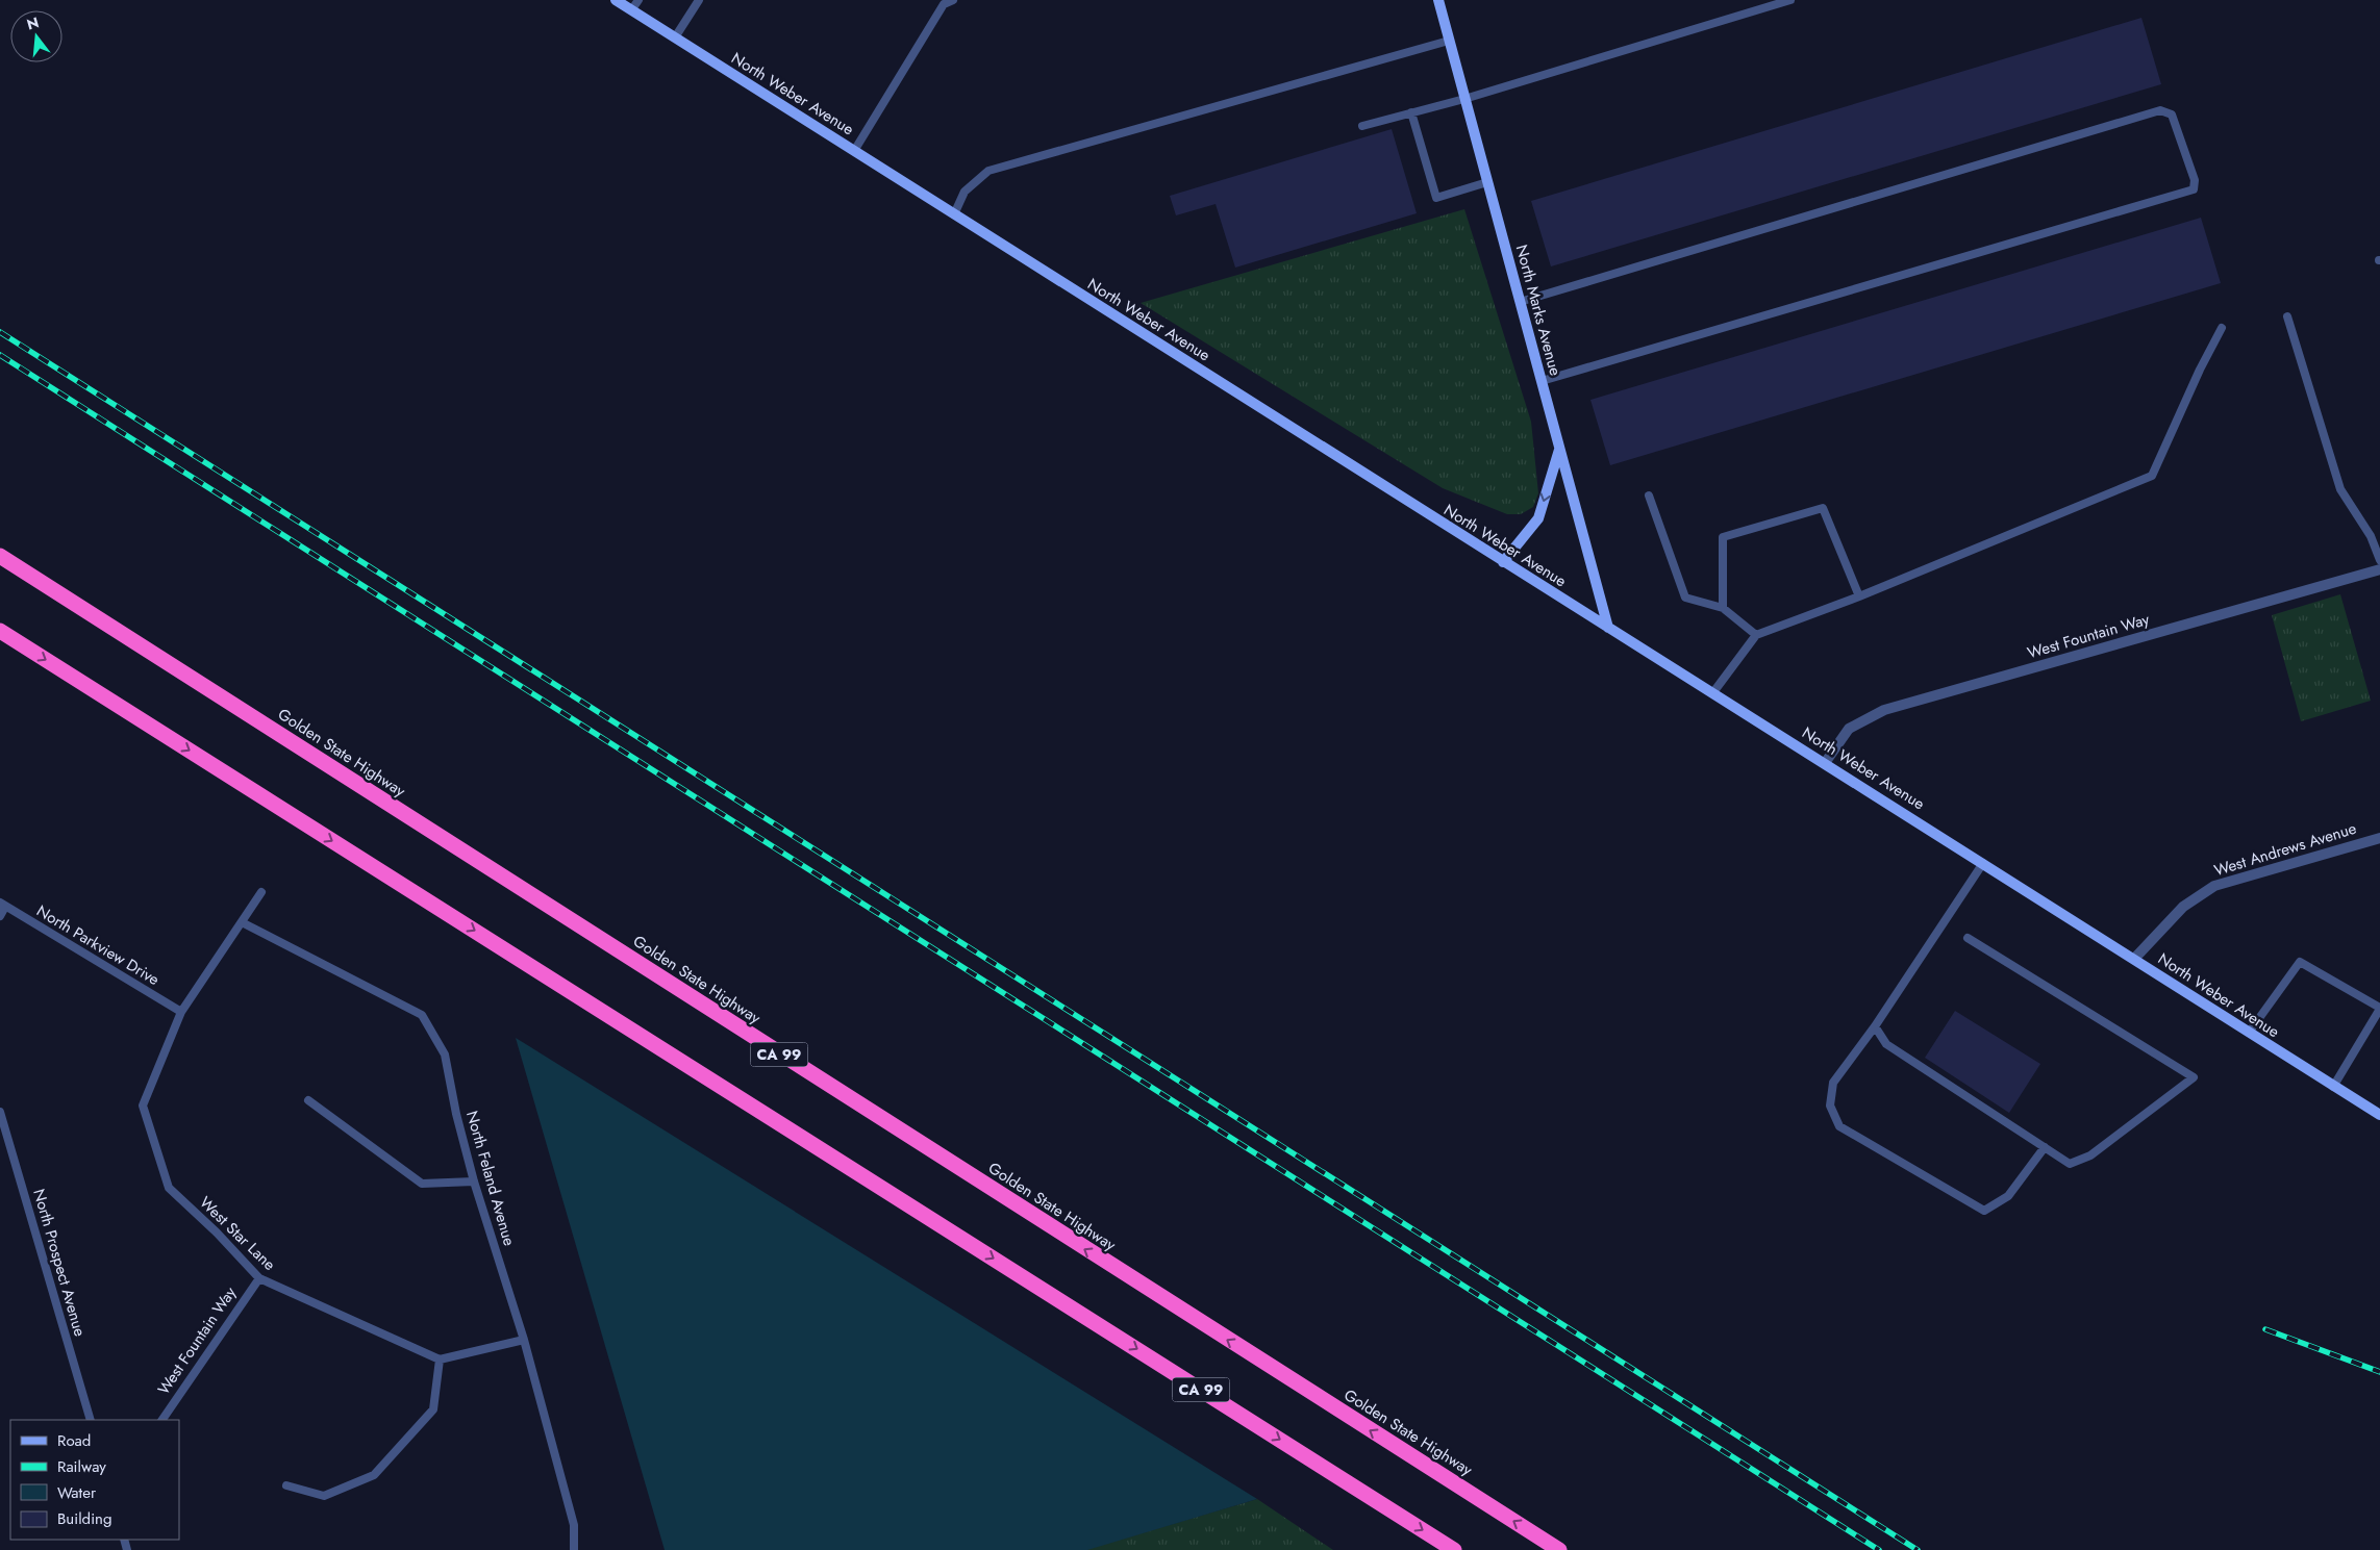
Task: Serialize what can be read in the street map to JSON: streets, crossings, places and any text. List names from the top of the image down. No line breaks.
{"streets":{"highway":["Golden State Highway","CA 99"],"main road":["North Weber Avenue","North Marks Avenue"],"street":["West Fountain Way","West Andrews Avenue"],"lane":["North Parkview Drive","North Feland Avenue","West Star Lane","North Prospect Avenue"]},"crossings":[["North Weber Avenue","North Marks Avenue"],["North Weber Avenue","West Fountain Way"],["North Weber Avenue","West Andrews Avenue"],["West Fountain Way","West Star Lane"],["North Parkview Drive","West Star Lane"],["North Feland Avenue","West Star Lane"]],"legend":["Road","Railway","Water","Building"],"north":"top"}
